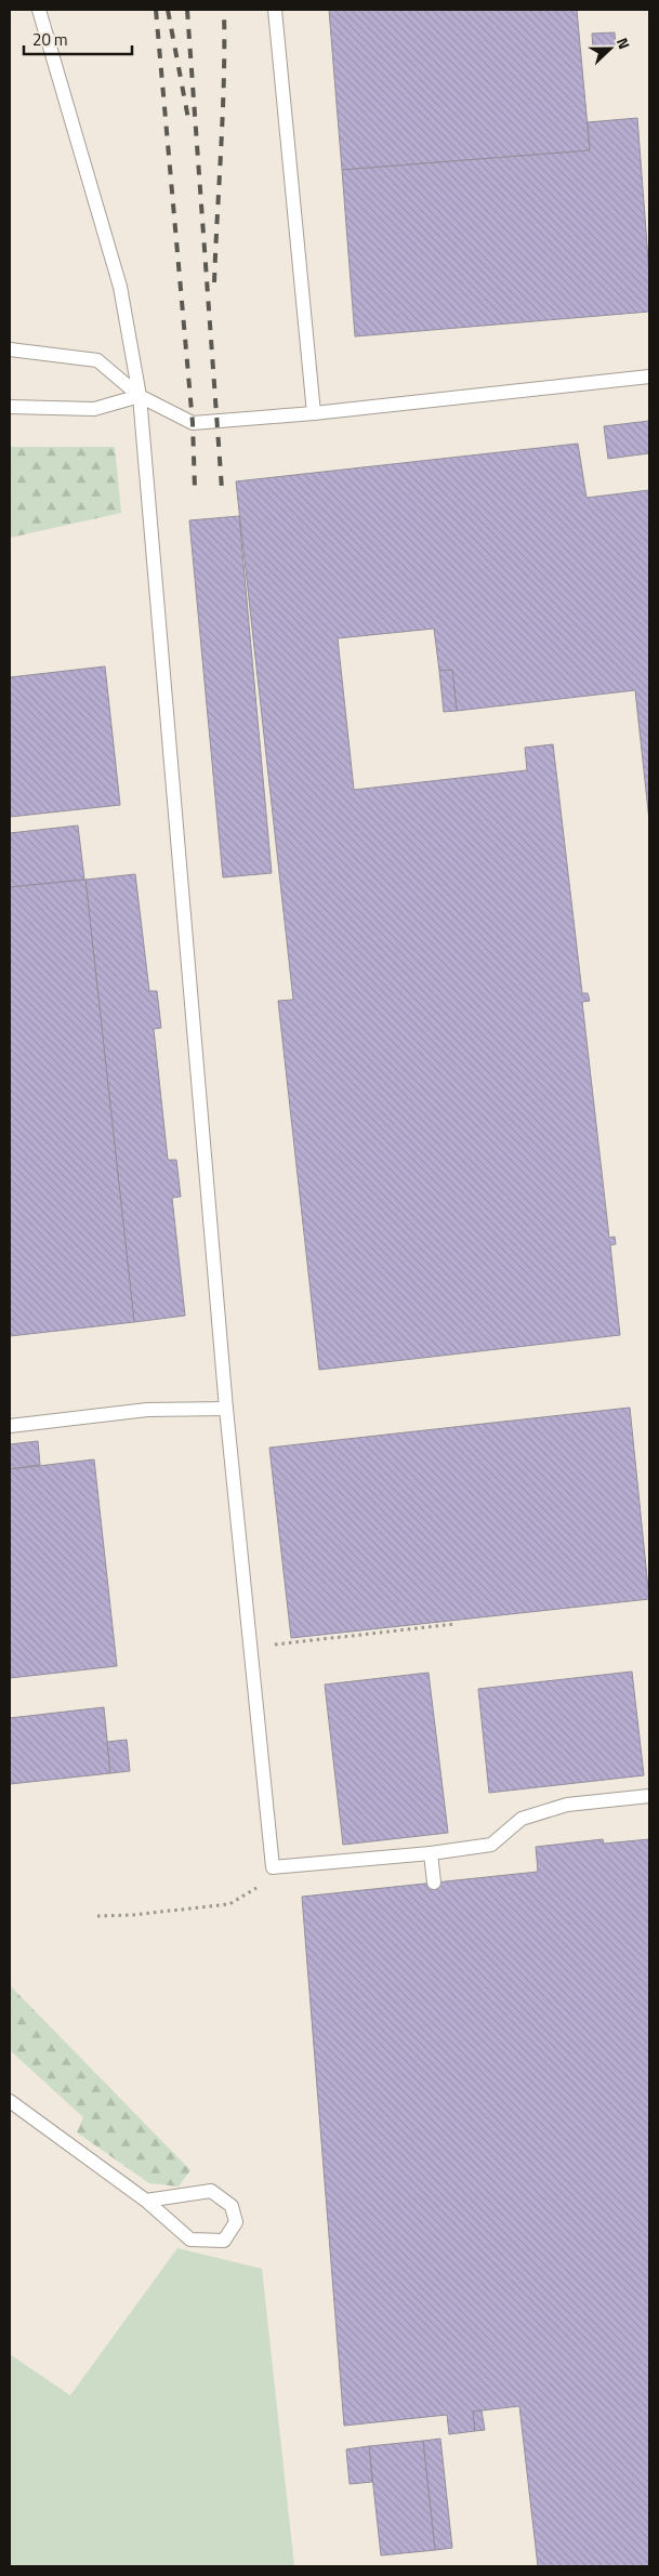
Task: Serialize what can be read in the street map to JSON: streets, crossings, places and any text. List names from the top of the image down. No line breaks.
{"scale_bar":"20 m","north":"right"}
